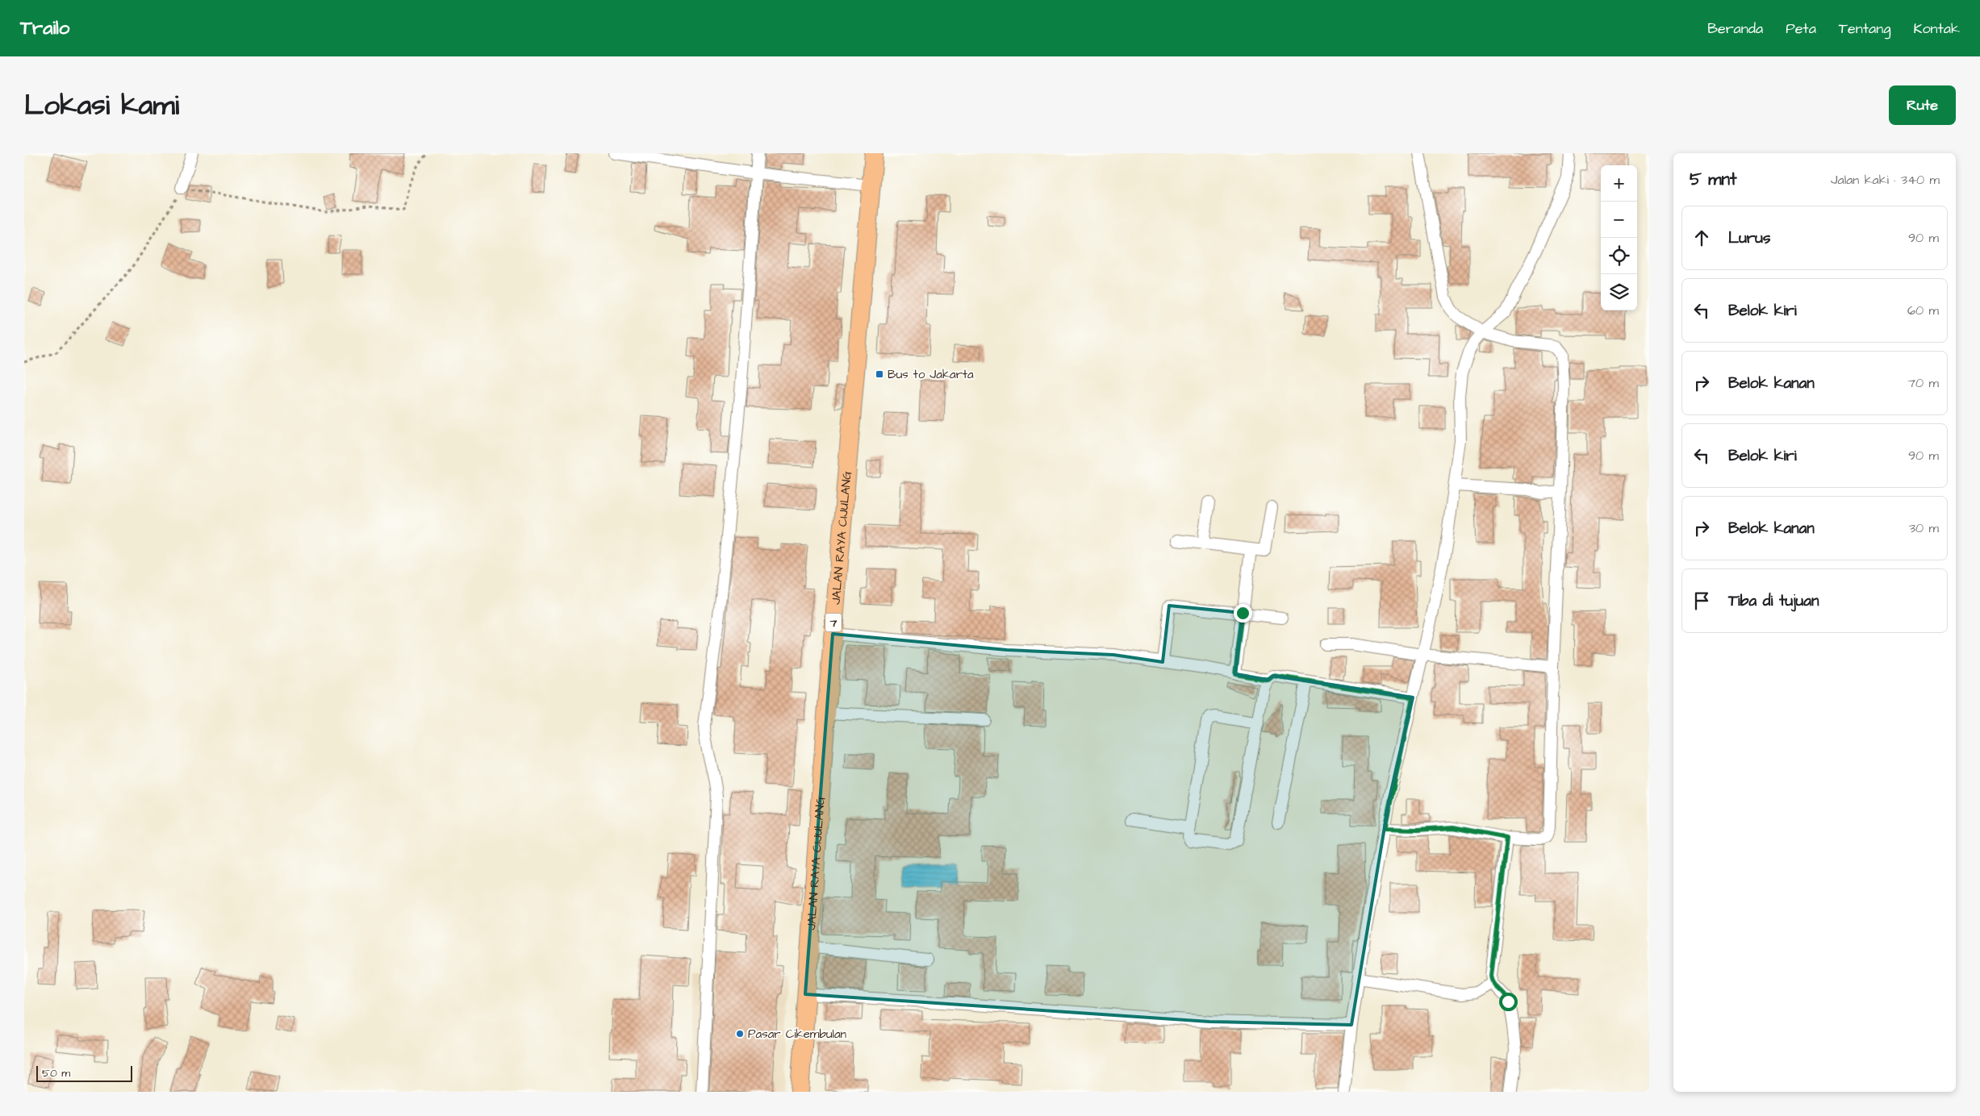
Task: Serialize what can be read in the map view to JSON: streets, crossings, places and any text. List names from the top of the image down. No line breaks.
{"streets":{"highway":["JALAN RAYA CIJULANG","7"]},"places":{"transit":["Bus to Jakarta"],"other":["Pasar Cikembulan"]},"scale_bar":"50 m","page":{"header":"Trailo","nav":["Beranda","Peta","Tentang","Kontak"],"title":"Lokasi kami","buttons":"Rute","heading":["5 mnt","Jalan kaki · 340 m"],"map_buttons":["+","−"],"list":[["Lurus","90 m"],["Belok kiri","60 m"],["Belok kanan","70 m"],["Belok kiri","90 m"],["Belok kanan","30 m"],"Tiba di tujuan"],"scale":"50 m"}}
